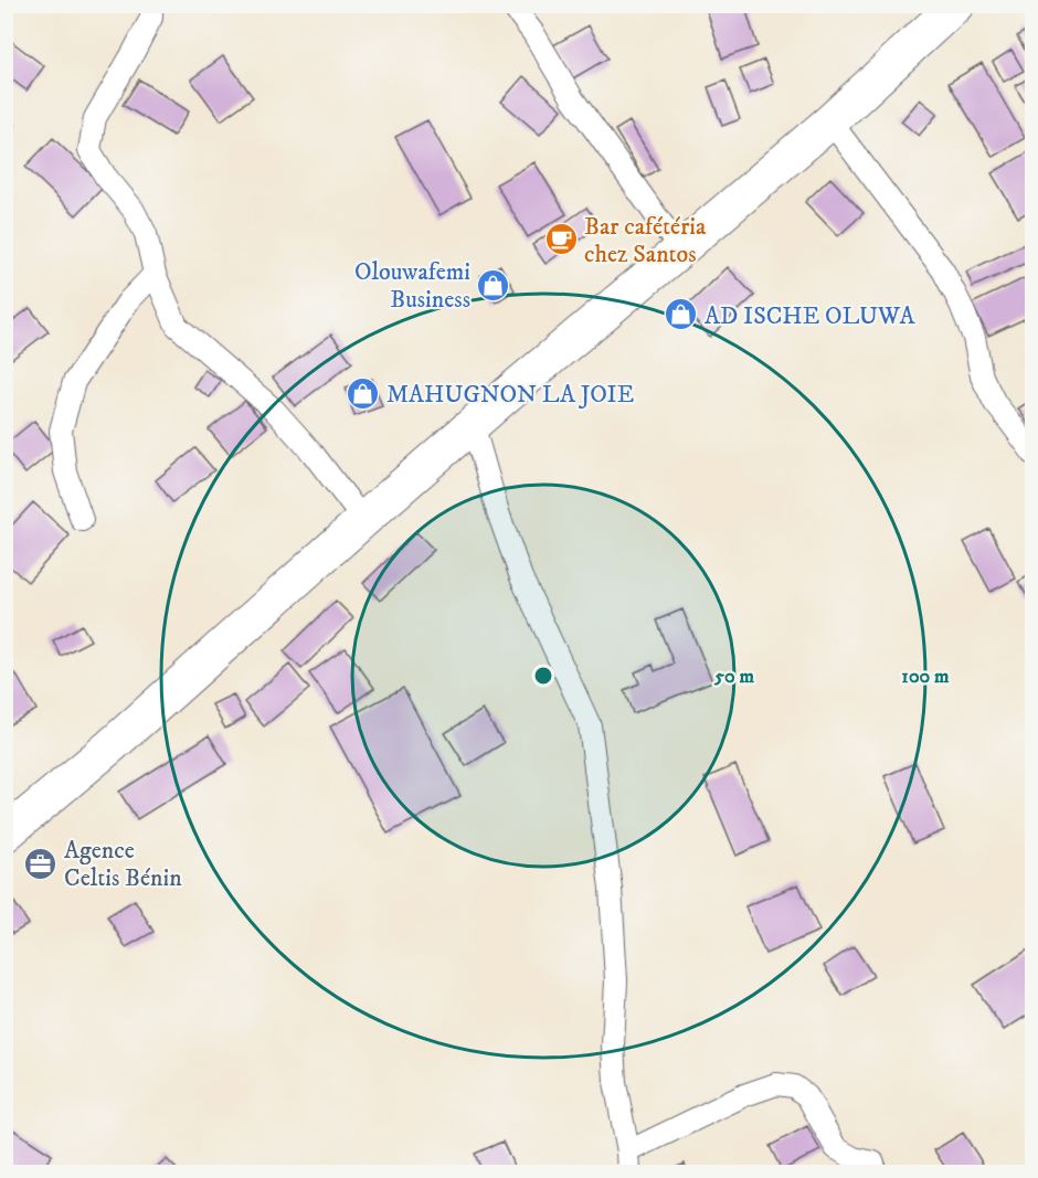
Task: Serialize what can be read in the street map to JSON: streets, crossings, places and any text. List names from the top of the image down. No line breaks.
{"places":{"cafe":["Bar cafétéria chez Santos"],"shop":["Olouwafemi Business","AD ISCHE OLUWA","MAHUGNON LA JOIE"],"office":["Agence Celtis Bénin"]},"rings":["50 m","100 m"]}
